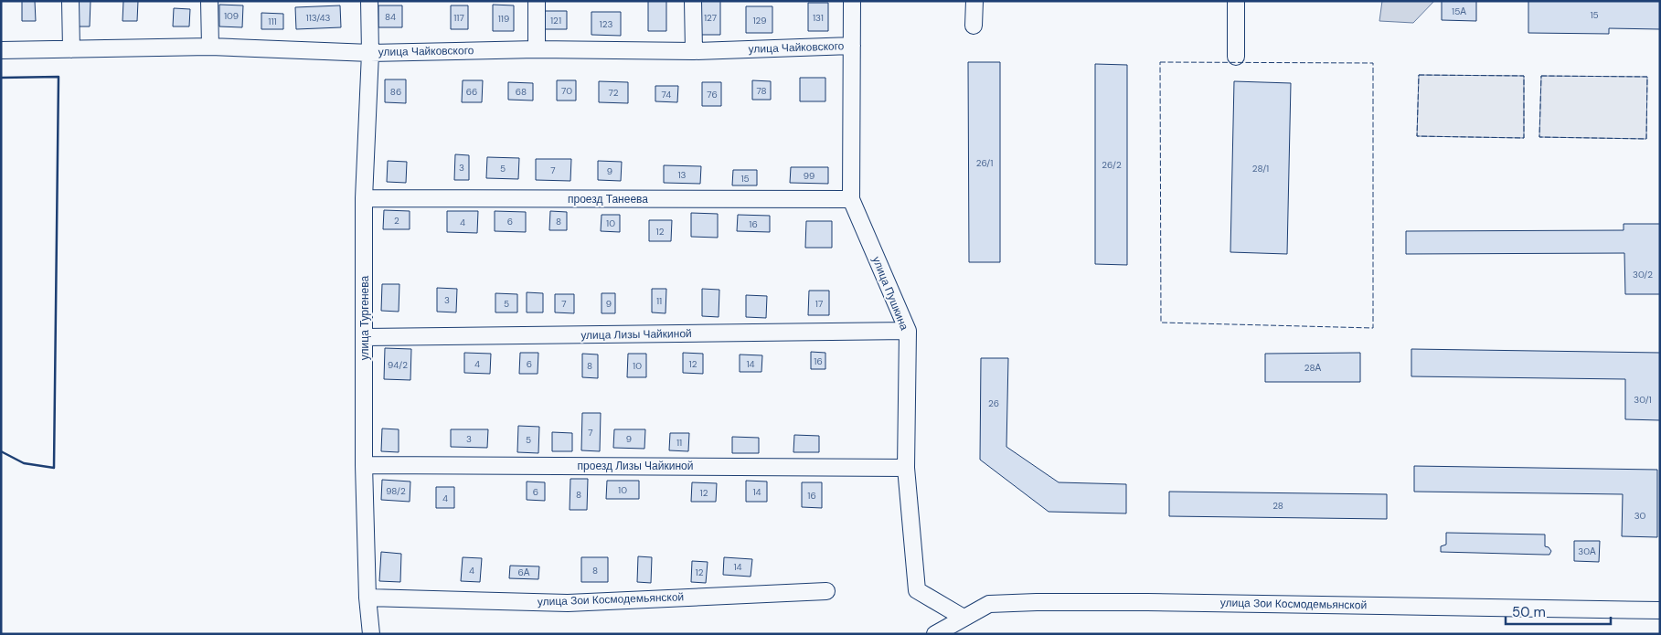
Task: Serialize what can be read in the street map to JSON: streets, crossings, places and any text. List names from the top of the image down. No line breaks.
{"streets":{"street":["улица Чайковского","проезд Танеева","улица Пушкина","улица Тургенева","улица Лизы Чайкиной","проезд Лизы Чайкиной","улица Зои Космодемьянской"]},"crossings":[["улица Чайковского","улица Пушкина"],["улица Чайковского","улица Тургенева"],["проезд Танеева","улица Пушкина"],["проезд Танеева","улица Тургенева"],["улица Пушкина","улица Лизы Чайкиной"],["улица Пушкина","проезд Лизы Чайкиной"],["улица Пушкина","улица Зои Космодемьянской"],["улица Тургенева","улица Лизы Чайкиной"],["улица Тургенева","проезд Лизы Чайкиной"],["улица Тургенева","улица Зои Космодемьянской"]],"house_numbers":["15А","15","109","84","113/43","117","127","131","119","121","129","111","123","70","78","86","66","68","72","74","76","26/1","26/2","3","5","28/1","7","9","13","99","15","2","6","8","4","10","16","12","30/2","3","11","5","7","9","17","16","4","6","12","14","94/2","8","10","28А","30/1","26","7","3","9","5","11","10","98/2","6","14","12","8","16","4","28","30","30А","14","4","8","6А","12"],"scale_bar":"50 m"}
